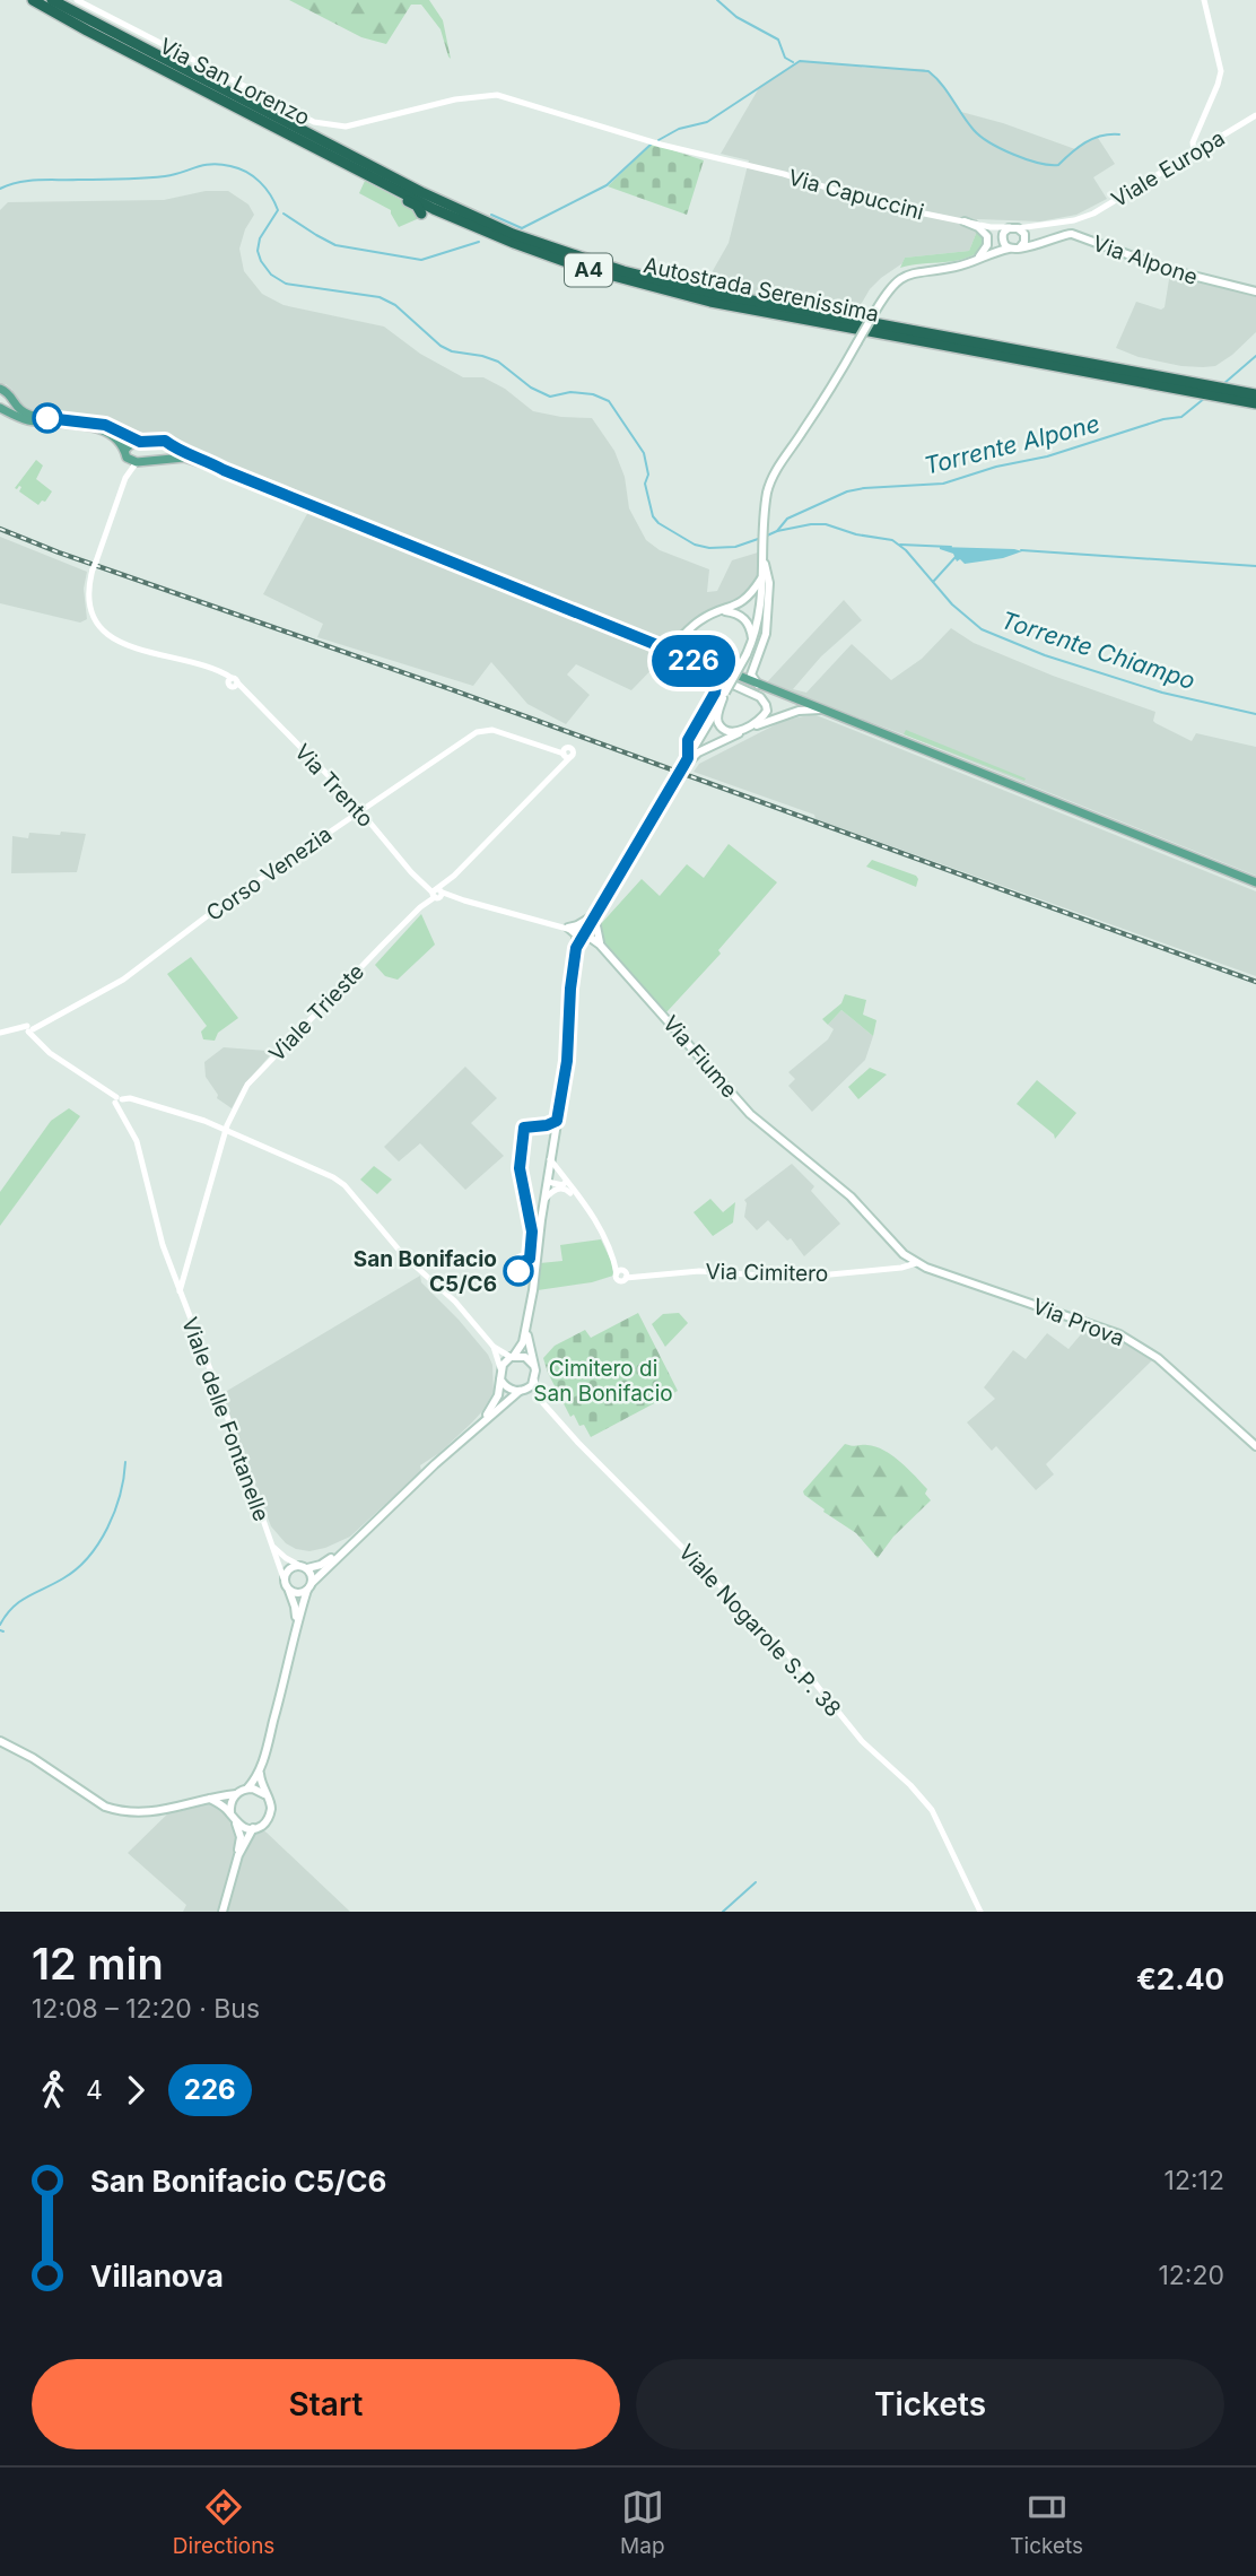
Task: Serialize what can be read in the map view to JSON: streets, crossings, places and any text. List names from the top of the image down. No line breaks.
{"streets":{"highway":["A4","Autostrada Serenissima"],"main road":["Via Alpone","Via Fiume","Via Prova"],"street":["Via San Lorenzo","Viale Europa","Via Capuccini","Via Trento","Corso Venezia","Viale Trieste","Via Cimitero","Viale delle Fontanelle","Viale Nogarole S.P. 38"]},"crossings":[["Via San Lorenzo","Via Capuccini"],["Viale Europa","Via Capuccini"],["Viale Europa","Via Alpone"],["Via Capuccini","Via Alpone"],["Via Trento","Corso Venezia"],["Via Trento","Viale Trieste"],["Via Trento","Via Fiume"],["Corso Venezia","Viale Trieste"],["Viale Trieste","Via Fiume"],["Viale Trieste","Viale delle Fontanelle"],["Via Fiume","Via Cimitero"],["Via Fiume","Via Prova"],["Via Cimitero","Via Prova"]],"water":["Torrente Alpone","Torrente Chiampo"],"parks":["Cimitero di San Bonifacio"],"places":["San Bonifacio C5/C6"],"lines":["bus line 226"],"page":{"on_map":"226","heading":["12 min","12:08 – 12:20 · Bus","€2.40"],"legs":["4","226"],"list":[{"name":"San Bonifacio C5/C6","value":"12:12"},{"name":"Villanova","value":"12:20"}],"buttons":["Start","Tickets"],"tabs":["Directions","Map","Tickets"]}}
